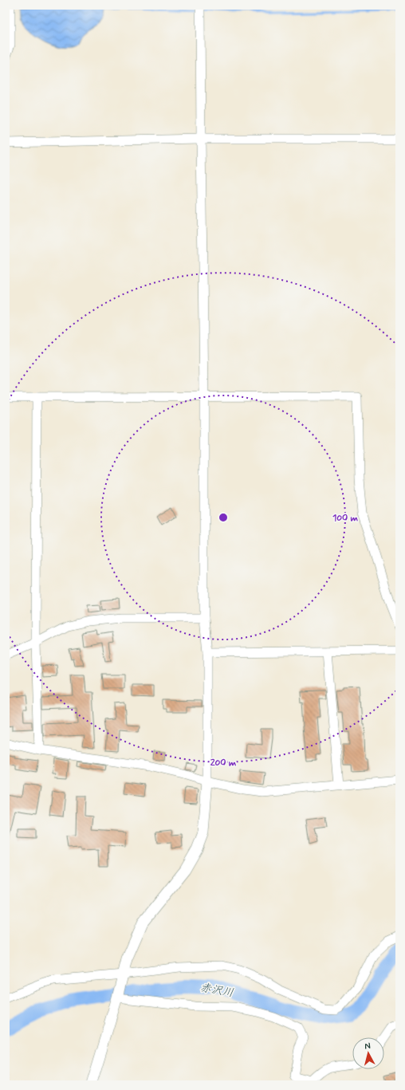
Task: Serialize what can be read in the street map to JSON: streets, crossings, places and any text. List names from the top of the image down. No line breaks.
{"water":["赤沢川"],"north":"top","rings":["100 m","200 m"]}
